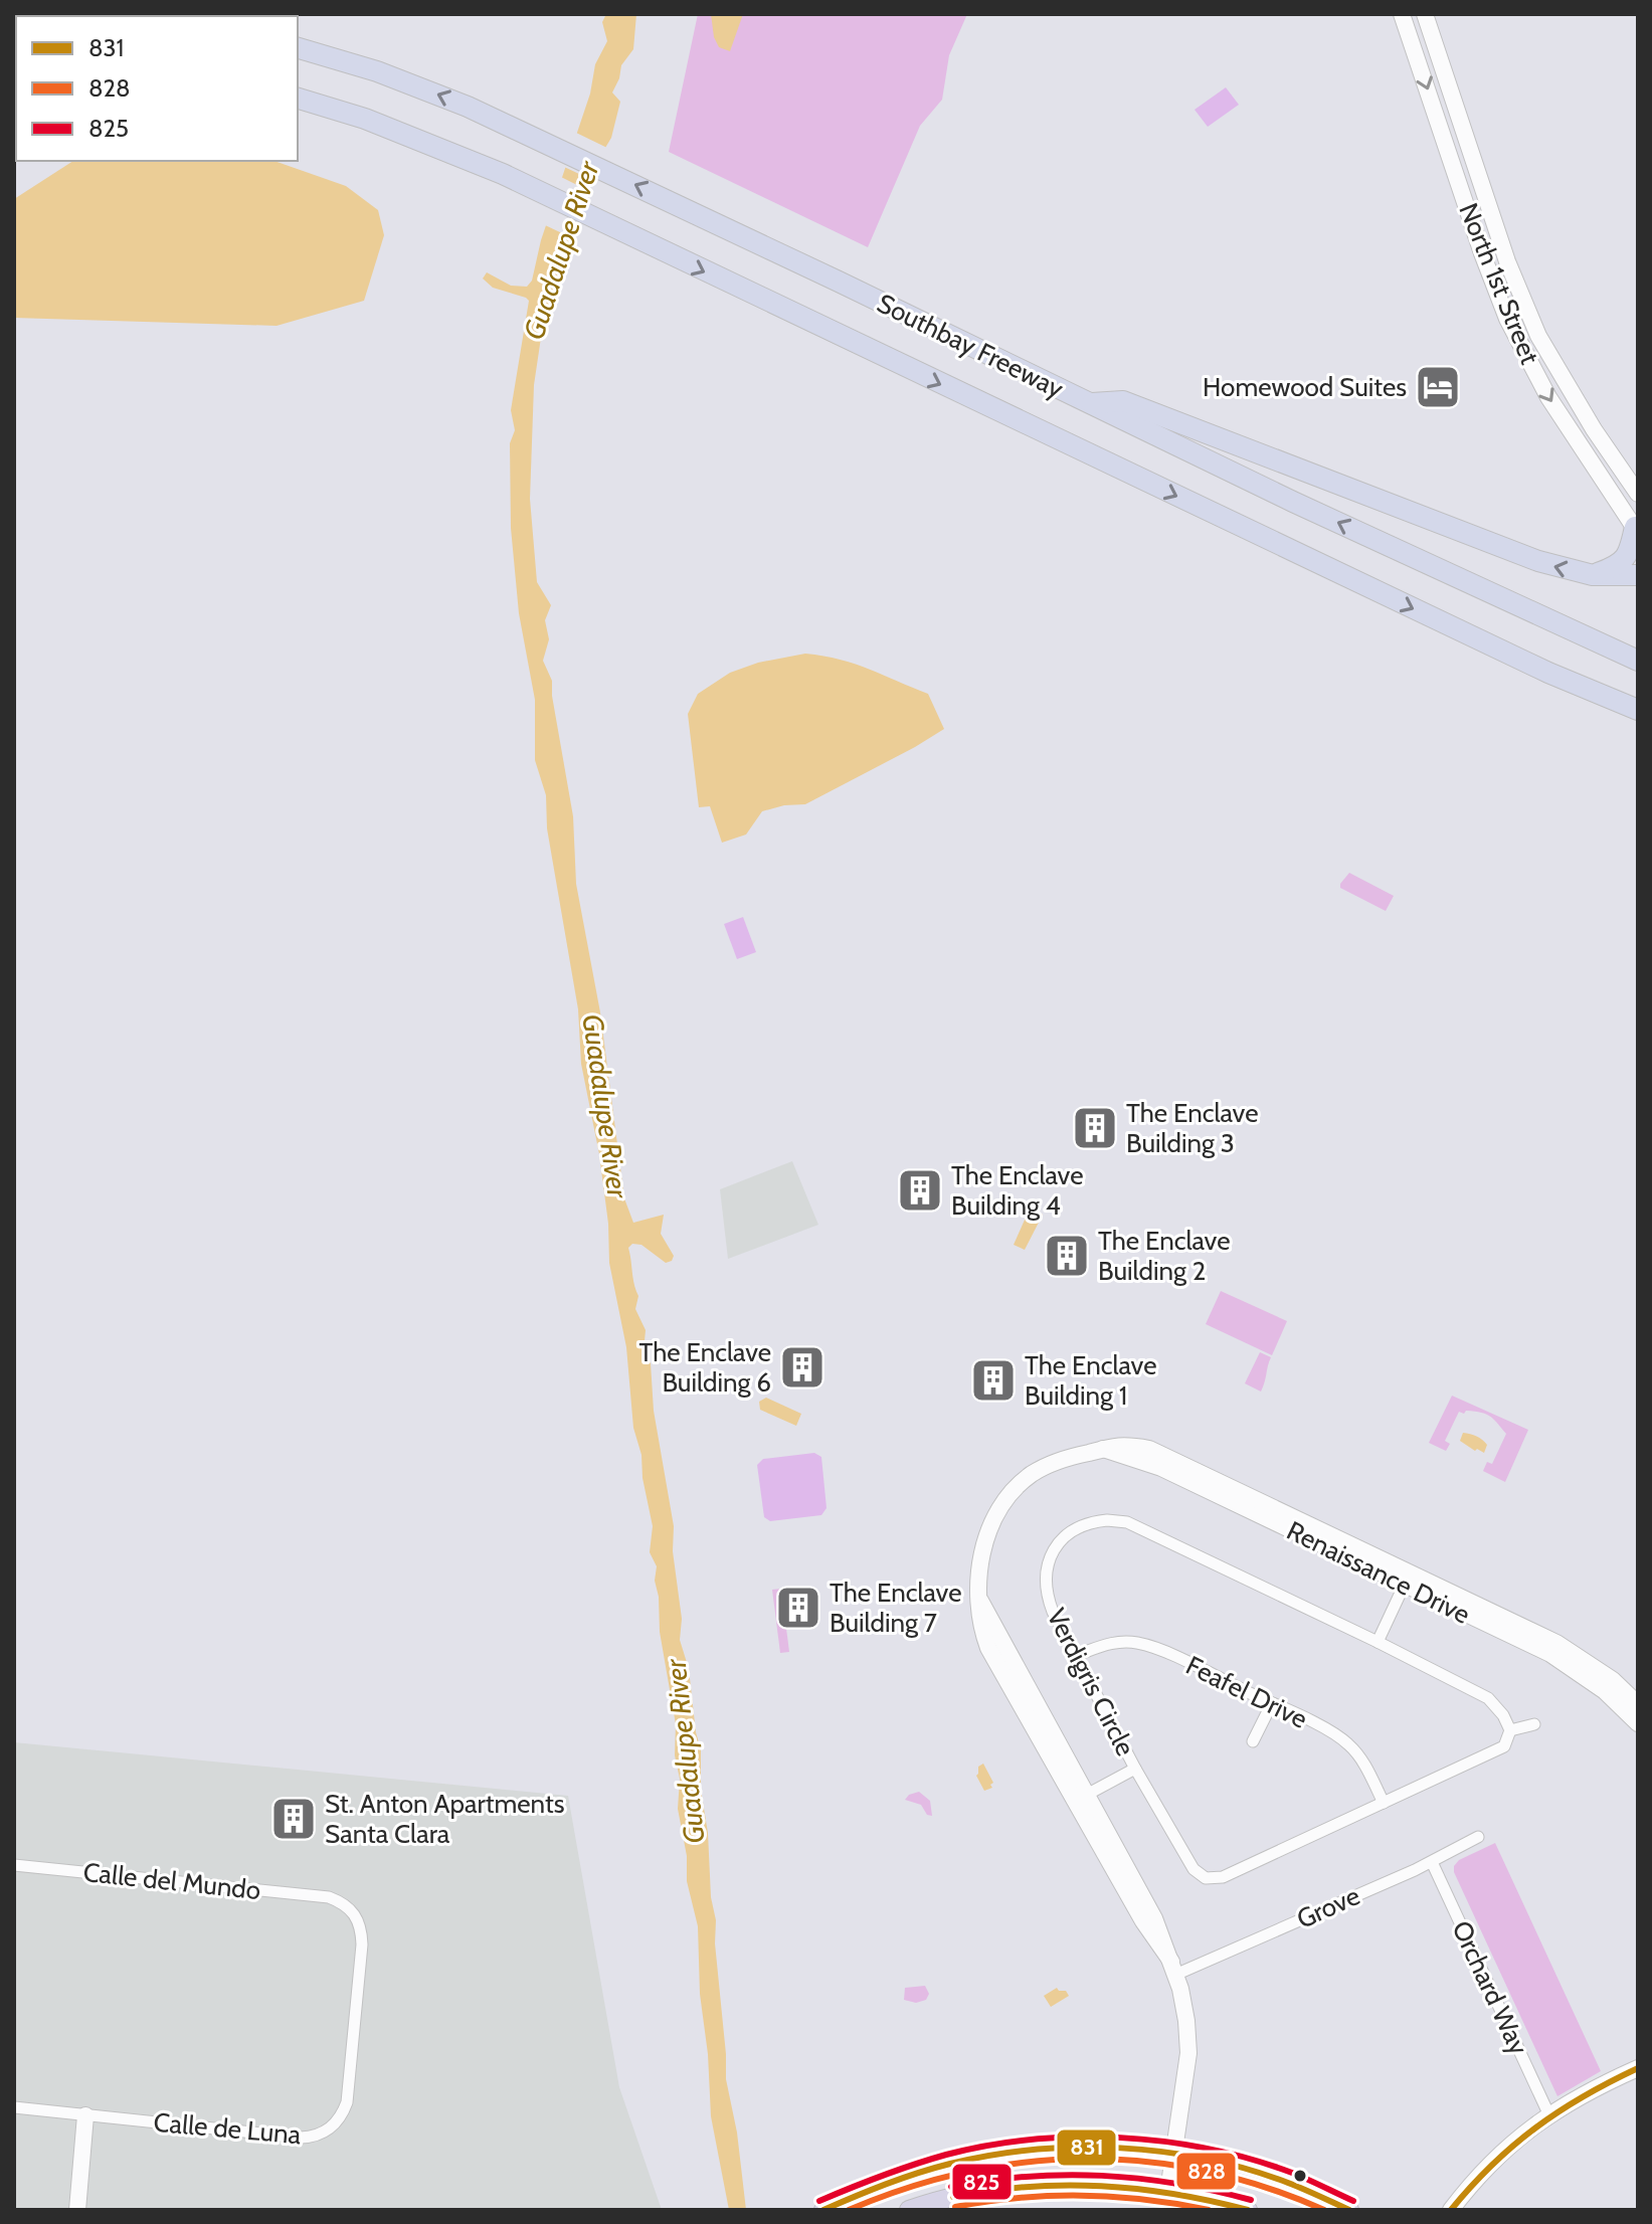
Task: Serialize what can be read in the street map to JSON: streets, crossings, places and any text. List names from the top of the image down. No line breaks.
{"streets":{"highway":["Southbay Freeway"],"street":["North 1st Street","Renaissance Drive","Verdigris Circle","Feafel Drive","Calle del Mundo","Grove","Orchard Way","Calle de Luna"]},"crossings":[["Renaissance Drive","Grove"],["Verdigris Circle","Feafel Drive"],["Calle del Mundo","Calle de Luna"],["Grove","Orchard Way"]],"water":["Guadalupe River"],"places":{"hotel":["Homewood Suites"],"building":["The Enclave Building 3","The Enclave Building 4","The Enclave Building 2","The Enclave Building 6","The Enclave Building 1","The Enclave Building 7","St. Anton Apartments Santa Clara"]},"lines":["transit line 831","transit line 825","transit line 828"],"legend":["831","828","825"]}
